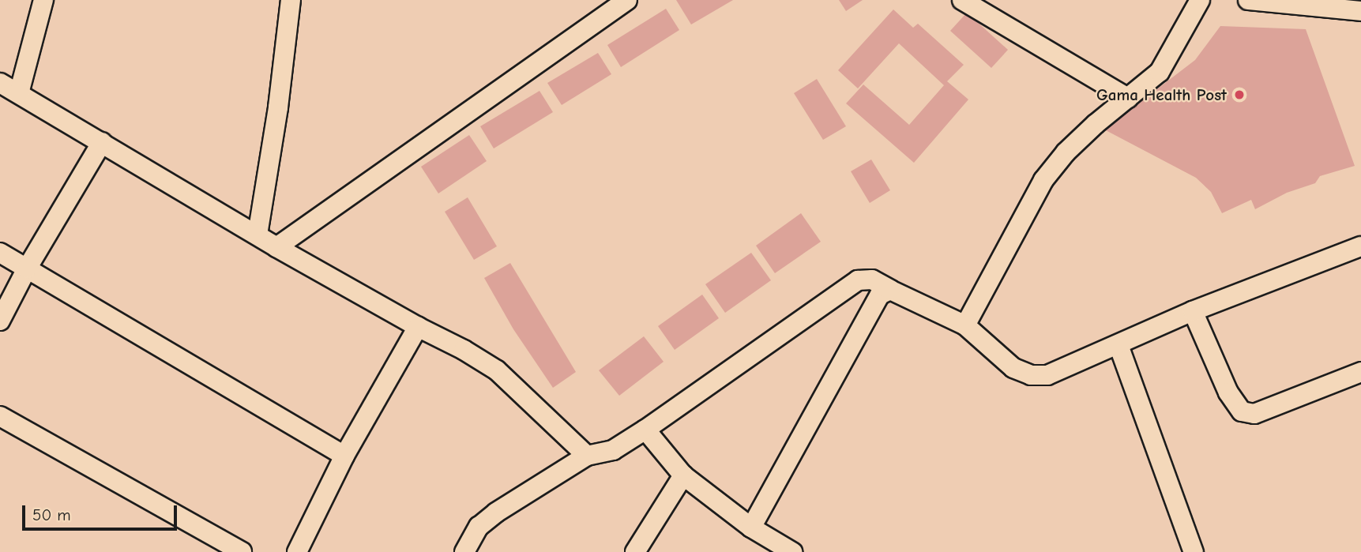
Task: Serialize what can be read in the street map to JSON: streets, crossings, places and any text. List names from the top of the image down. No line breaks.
{"places":["Gama Health Post"],"scale_bar":"50 m"}
